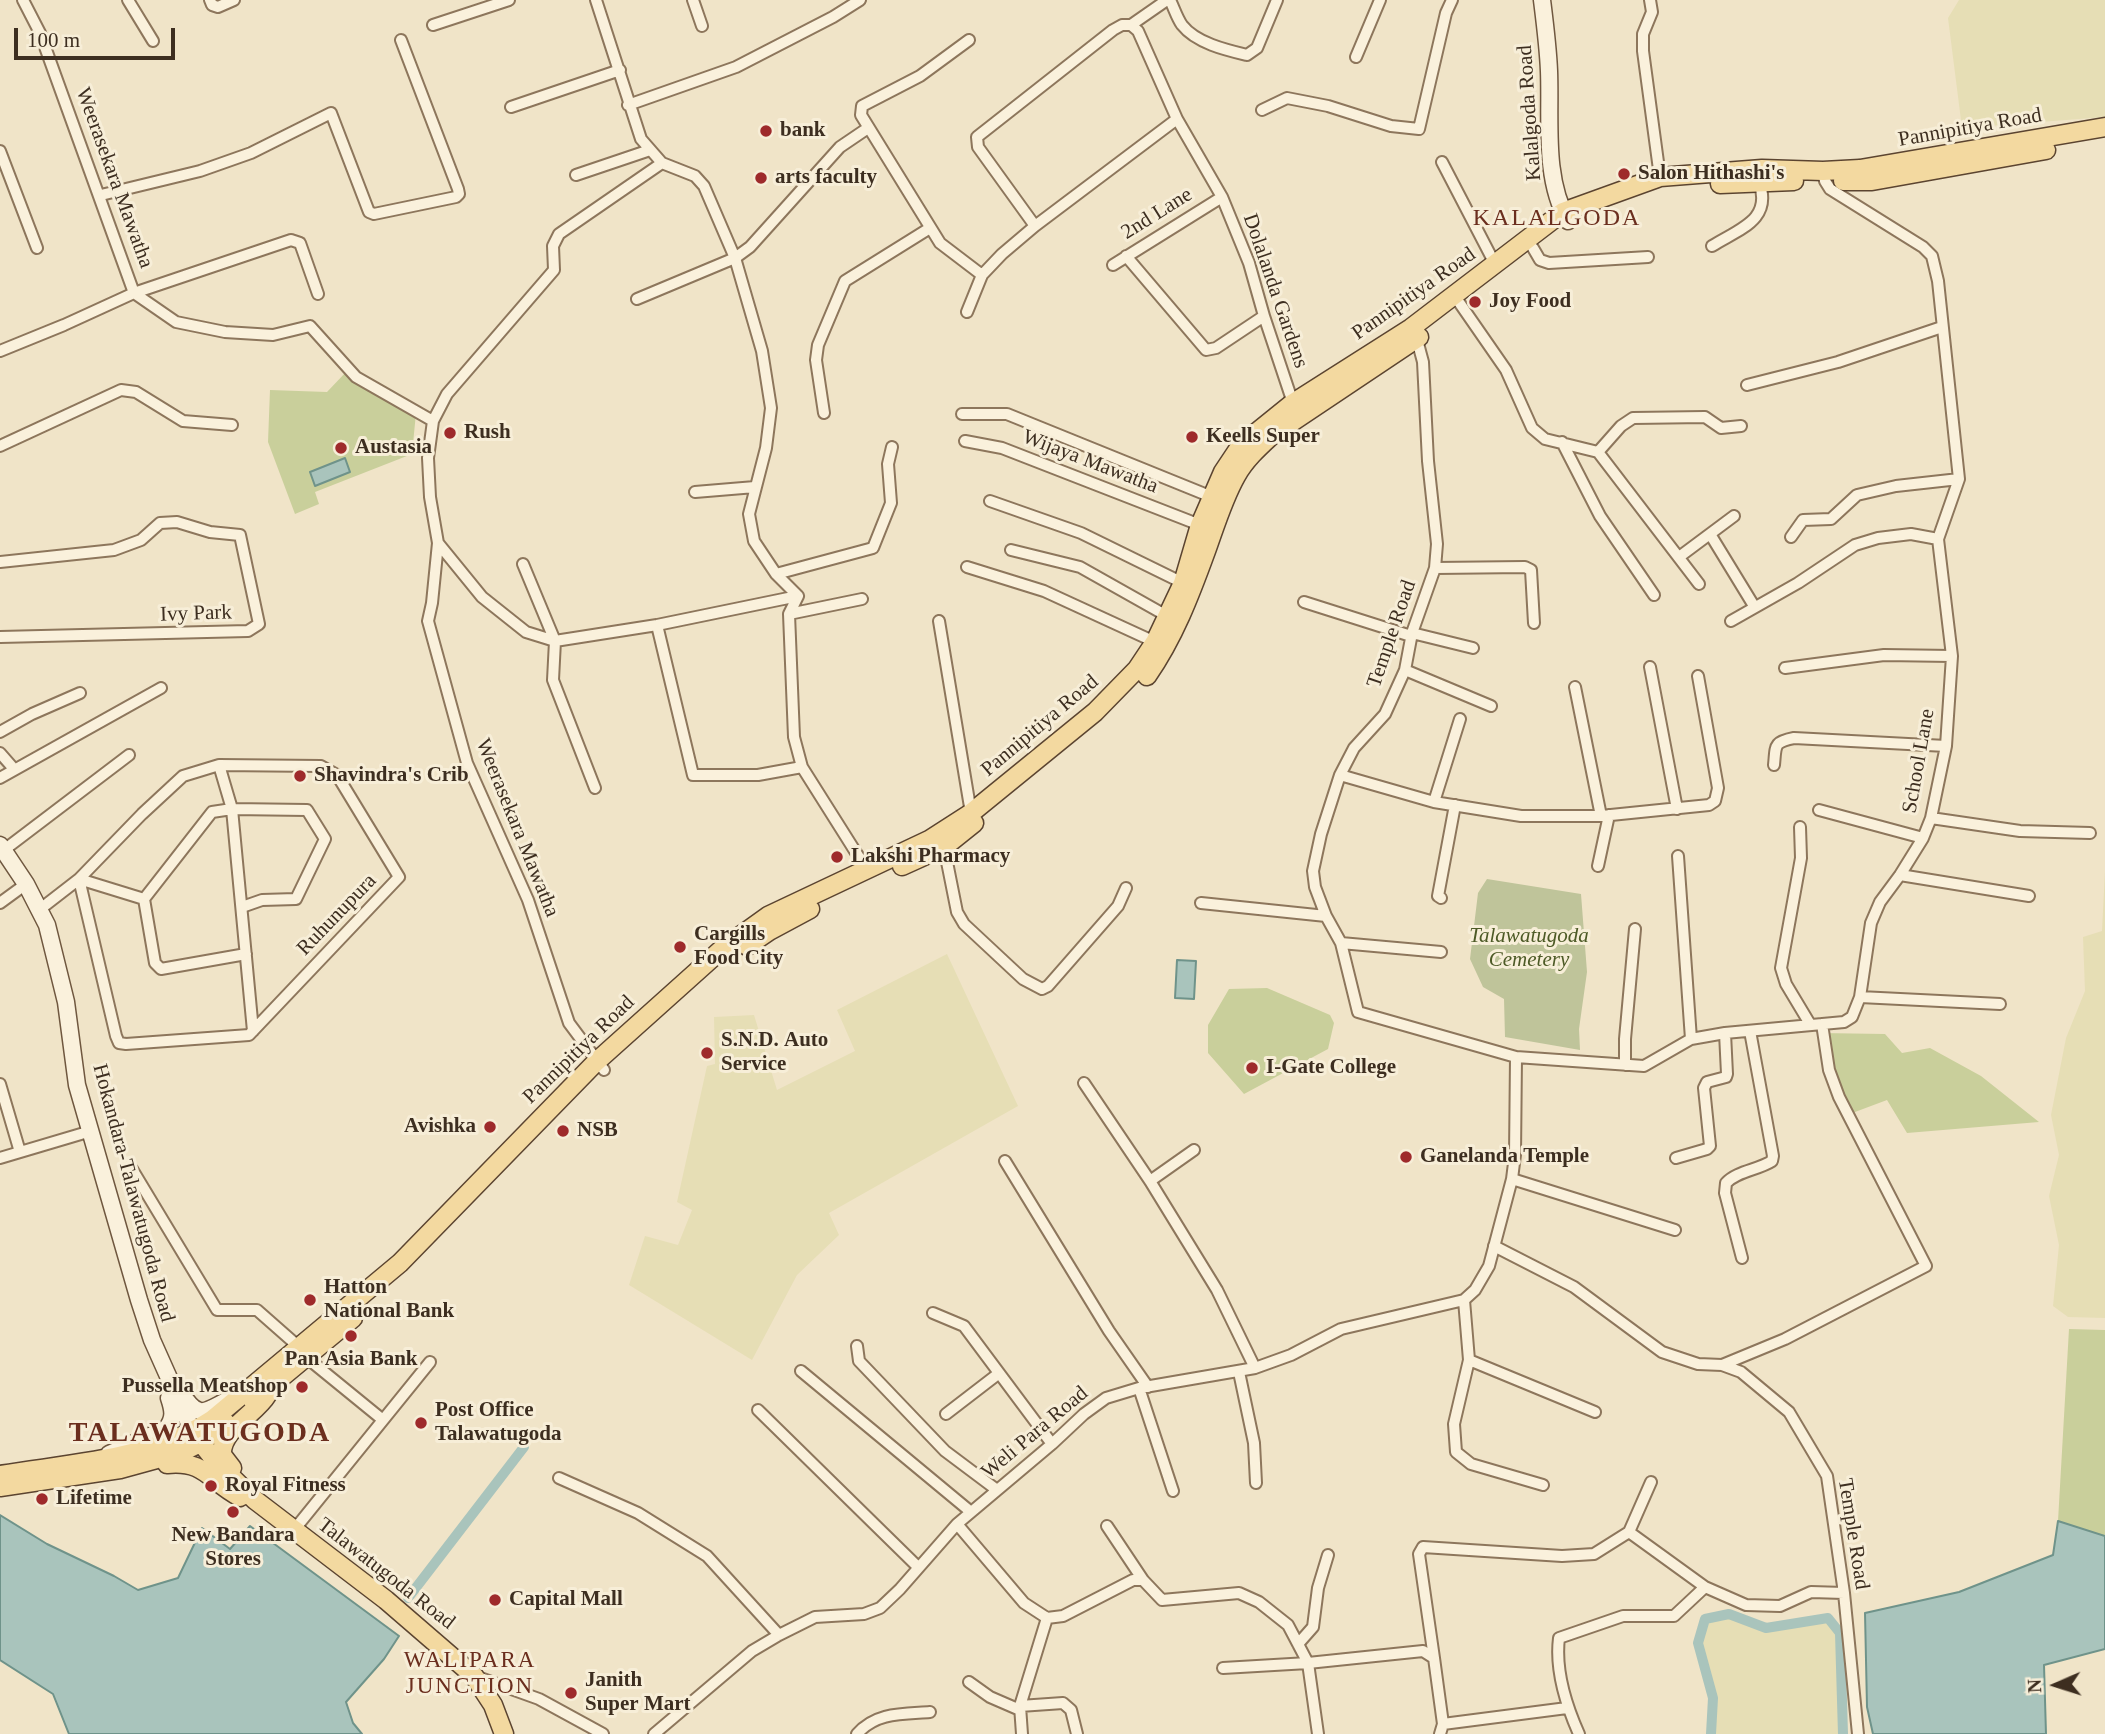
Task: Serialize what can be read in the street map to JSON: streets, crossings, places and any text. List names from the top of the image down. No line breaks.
{"streets":{"main road":["Kalalgoda Road","Pannipitiya Road","Hokandara-Talawatugoda Road","Talawatugoda Road"],"street":["Weerasekara Mawatha","2nd Lane","Dolalanda Gardens","Wijaya Mawatha","Ivy Park","Temple Road","School Lane","Ruhunupura","Weli Para Road"]},"crossings":[["Kalalgoda Road","Pannipitiya Road"],["Pannipitiya Road","Weerasekara Mawatha"],["Pannipitiya Road","Dolalanda Gardens"],["Pannipitiya Road","Wijaya Mawatha"],["Pannipitiya Road","Temple Road"],["Pannipitiya Road","School Lane"],["Pannipitiya Road","Hokandara-Talawatugoda Road"],["Pannipitiya Road","Talawatugoda Road"],["2nd Lane","Dolalanda Gardens"],["Temple Road","School Lane"],["Ruhunupura","Hokandara-Talawatugoda Road"],["Hokandara-Talawatugoda Road","Talawatugoda Road"]],"districts":["KALALGODA","TALAWATUGODA","WALIPARA JUNCTION"],"parks":["Talawatugoda Cemetery"],"places":["bank","Salon Hithashi's","arts faculty","Joy Food","Rush","Keells Super","Austasia","Shavindra's Crib","Lakshi Pharmacy","Cargills Food City","S.N.D. Auto Service","I-Gate College","Avishka","NSB","Ganelanda Temple","Hatton National Bank","Pan Asia Bank","Pussella Meatshop","Post Office Talawatugoda","Royal Fitness","Lifetime","New Bandara Stores","Capital Mall","Janith Super Mart"],"scale_bar":"100 m","north":"left"}
